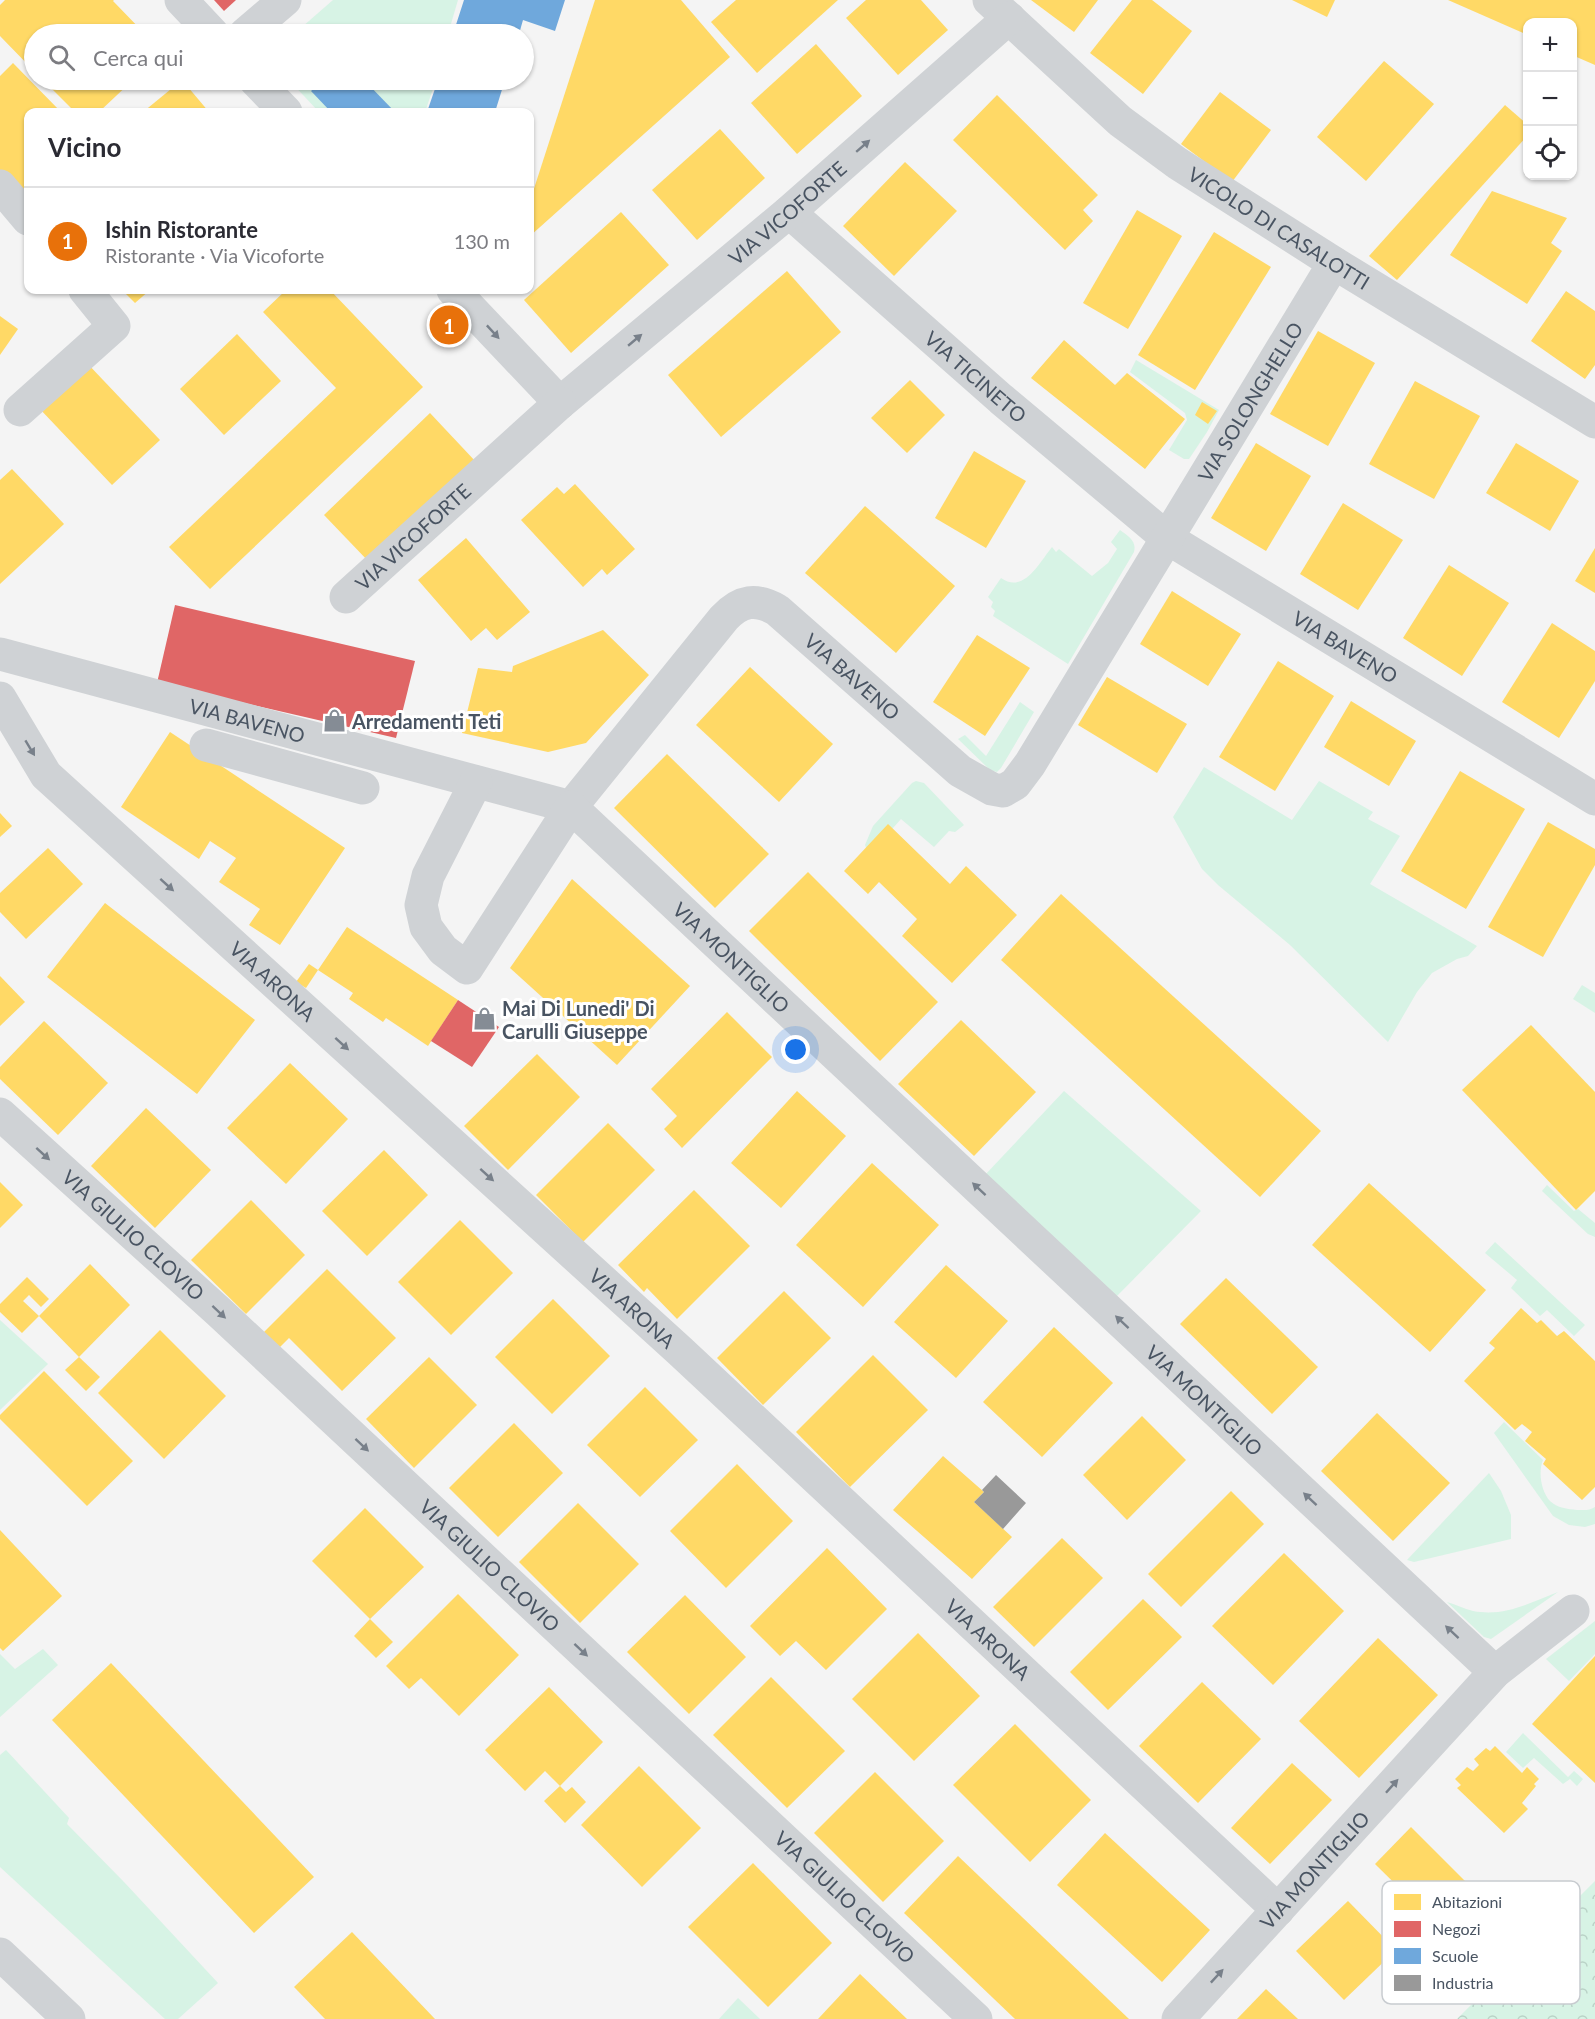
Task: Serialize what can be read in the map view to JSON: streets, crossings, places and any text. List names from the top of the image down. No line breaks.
{"streets":{"street":["VIA VICOFORTE","VICOLO DI CASALOTTI","VIA TICINETO","VIA SOLONGHELLO","VIA BAVENO","VIA MONTIGLIO","VIA ARONA","VIA GIULIO CLOVIO"]},"crossings":[["VIA VICOFORTE","VICOLO DI CASALOTTI"],["VIA VICOFORTE","VIA TICINETO"],["VICOLO DI CASALOTTI","VIA SOLONGHELLO"],["VIA TICINETO","VIA SOLONGHELLO"],["VIA TICINETO","VIA BAVENO"],["VIA SOLONGHELLO","VIA BAVENO"],["VIA BAVENO","VIA MONTIGLIO"],["VIA MONTIGLIO","VIA ARONA"]],"one_way":["VIA VICOFORTE","VIA ARONA","VIA GIULIO CLOVIO"],"places":{"shop":["Arredamenti Teti","Mai Di Lunedi' Di Carulli Giuseppe"]},"legend":["Abitazioni","Negozi","Scuole","Industria"],"page":{"map_buttons":["+","−"],"search":"Cerca qui","heading":"Vicino","list":[{"mark":"1","name":"Ishin Ristorante","note":"Ristorante · Via Vicoforte","value":"130 m"}],"pins":"1"}}
